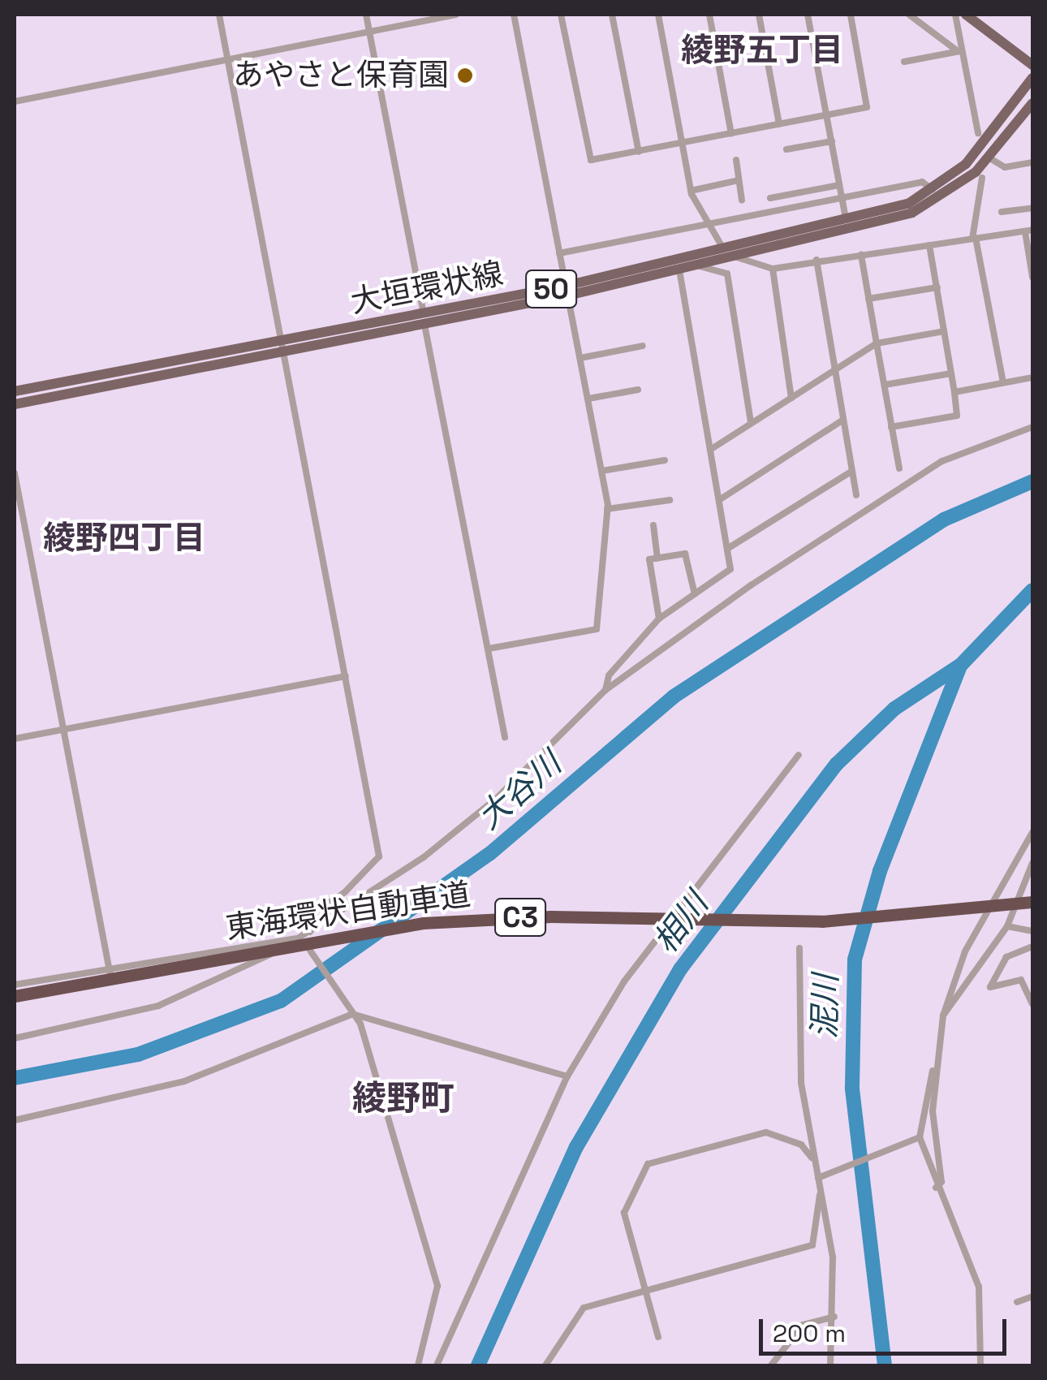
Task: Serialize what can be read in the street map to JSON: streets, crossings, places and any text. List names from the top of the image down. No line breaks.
{"streets":{"highway":["東海環状自動車道","C3"],"main road":["大垣環状線","50"]},"districts":["綾野五丁目","綾野四丁目","綾野町"],"water":["大谷川","相川","泥川"],"places":["あやさと保育園"],"scale_bar":"200 m"}
